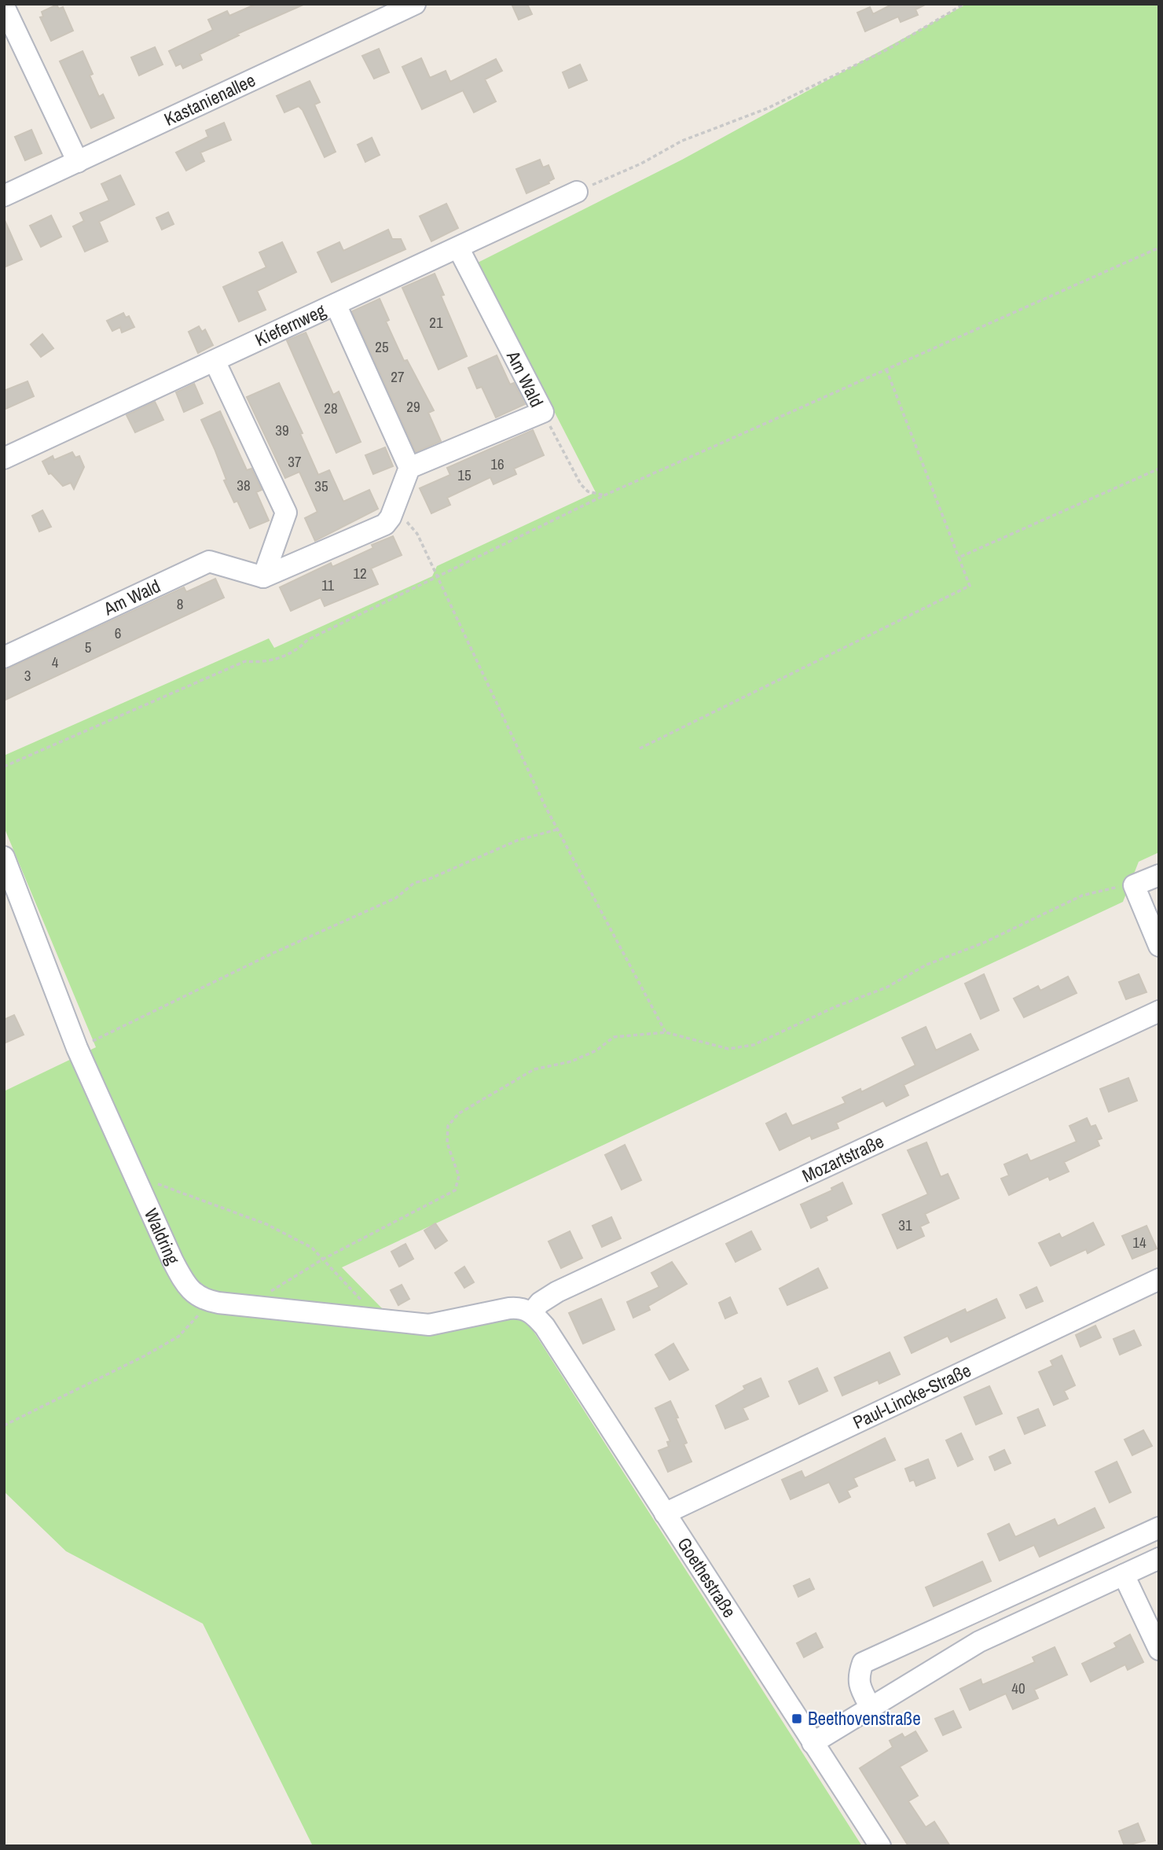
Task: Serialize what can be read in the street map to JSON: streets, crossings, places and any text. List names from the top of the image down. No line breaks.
{"streets":{"street":["Kastanienallee","Kiefernweg","Am Wald","Mozartstraße","Waldring","Paul-Lincke-Straße","Goethestraße"]},"crossings":[["Kiefernweg","Am Wald"],["Mozartstraße","Goethestraße"],["Paul-Lincke-Straße","Goethestraße"]],"places":{"transit":["Beethovenstraße"]},"house_numbers":["21","25","27","29","28","39","37","16","15","38","35","12","11","8","6","5","4","3","31","14","40"]}
